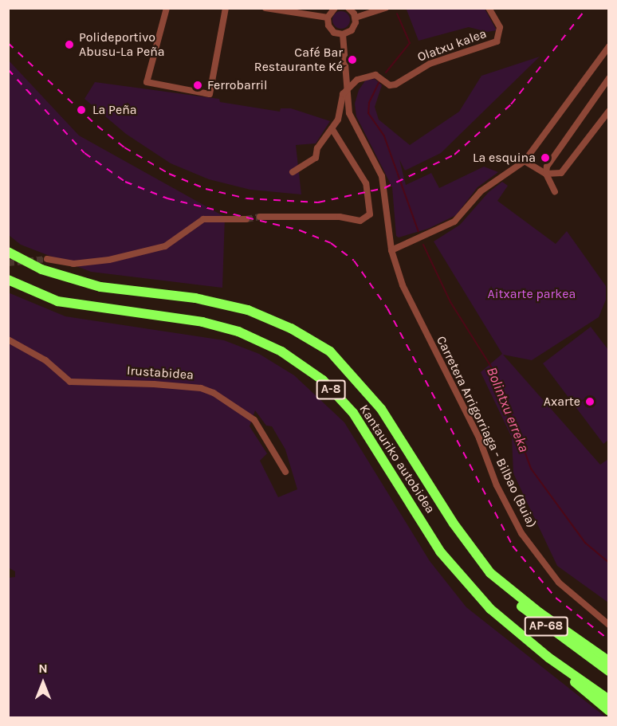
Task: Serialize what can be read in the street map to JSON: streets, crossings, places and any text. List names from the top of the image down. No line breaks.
{"streets":{"highway":["A-8","Kantauriko autobidea","AP-68"],"street":["Olatxu kalea","Irustabidea","Carretera Arrigorriaga - Bilbao (Buia)"]},"crossings":[["Kantauriko autobidea","AP-68"]],"water":["Bolintxu erreka"],"parks":["Aitxarte parkea"],"places":["Polideportivo Abusu-La Peña","Café Bar Restaurante Ké","Ferrobarril","La Peña","La esquina","Axarte"],"north":"top"}
